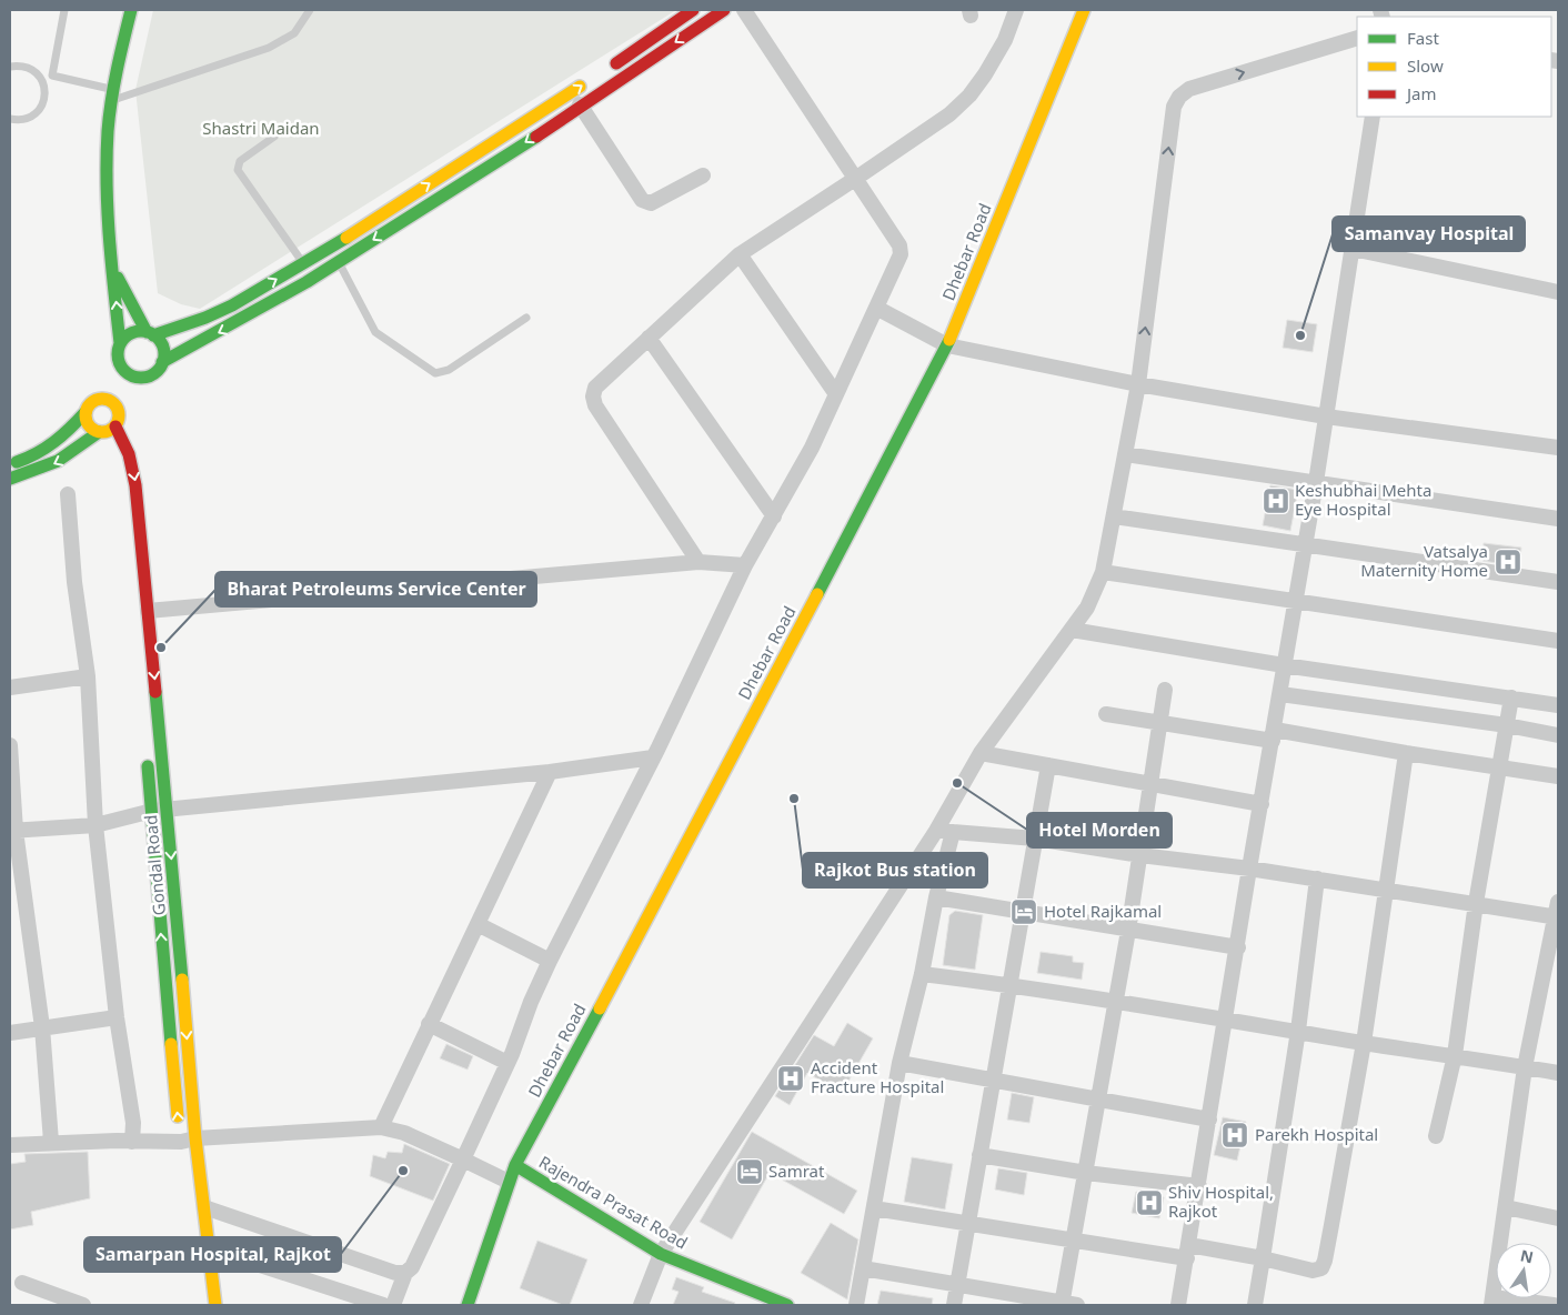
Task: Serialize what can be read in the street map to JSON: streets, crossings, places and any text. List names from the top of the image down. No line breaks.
{"streets":{"main road":["Dhebar Road","Gondal Road","Rajendra Prasat Road"]},"crossings":[["Dhebar Road","Rajendra Prasat Road"]],"one_way":["Gondal Road"],"parks":["Shastri Maidan"],"places":{"other":["Samanvay Hospital","Bharat Petroleums Service Center","Hotel Morden","Rajkot Bus station","Samarpan Hospital, Rajkot"],"hospital":["Keshubhai Mehta Eye Hospital","Vatsalya Maternity Home","Accident Fracture Hospital","Parekh Hospital","Shiv Hospital, Rajkot"],"hotel":["Hotel Rajkamal","Samrat"]},"legend":["Fast","Slow","Jam"],"north":"top"}
